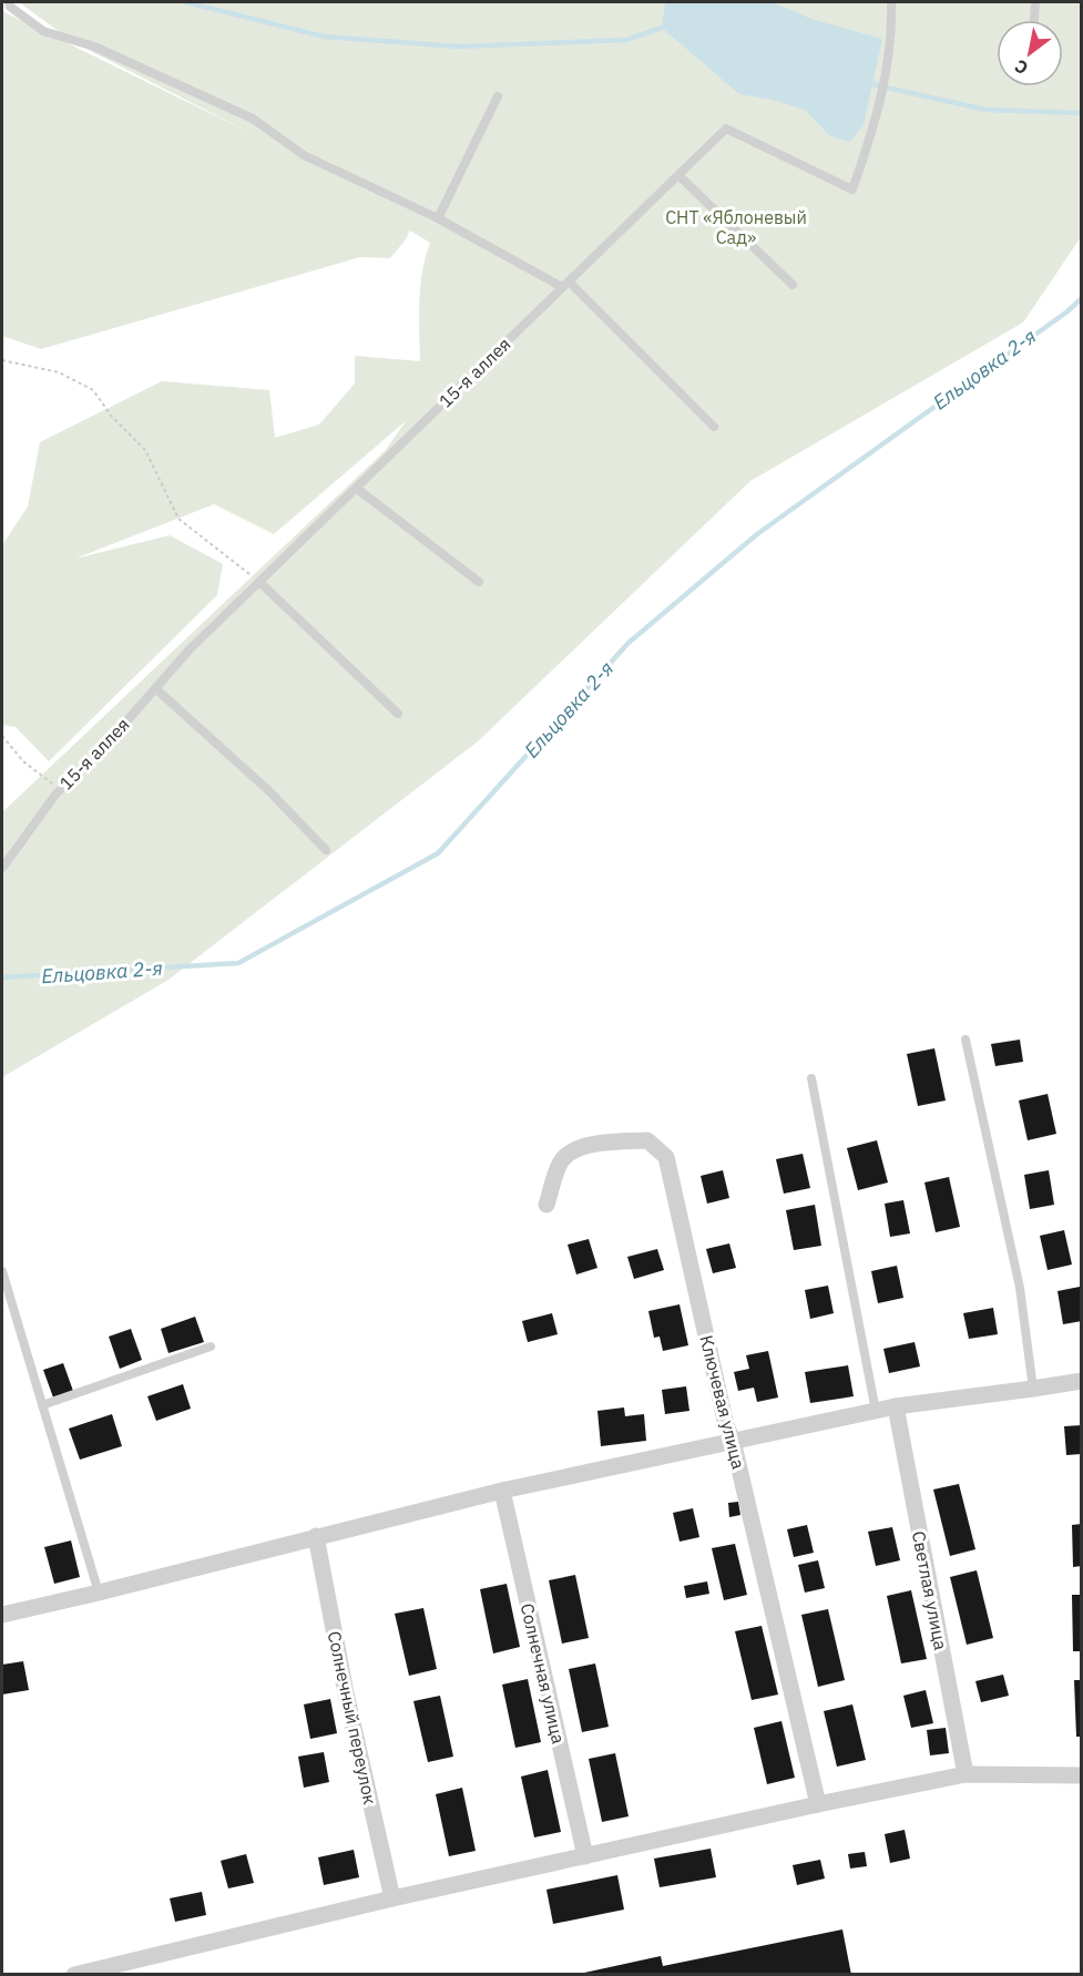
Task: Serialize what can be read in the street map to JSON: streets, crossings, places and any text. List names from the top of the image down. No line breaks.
{"streets":{"street":["Ключевая улица","Светлая улица","Солнечная улица","Солнечный переулок"],"lane":["15-я аллея"]},"water":["Ельцовка 2-я"],"parks":["СНТ «Яблоневый Сад»"],"north":"bottom left"}
